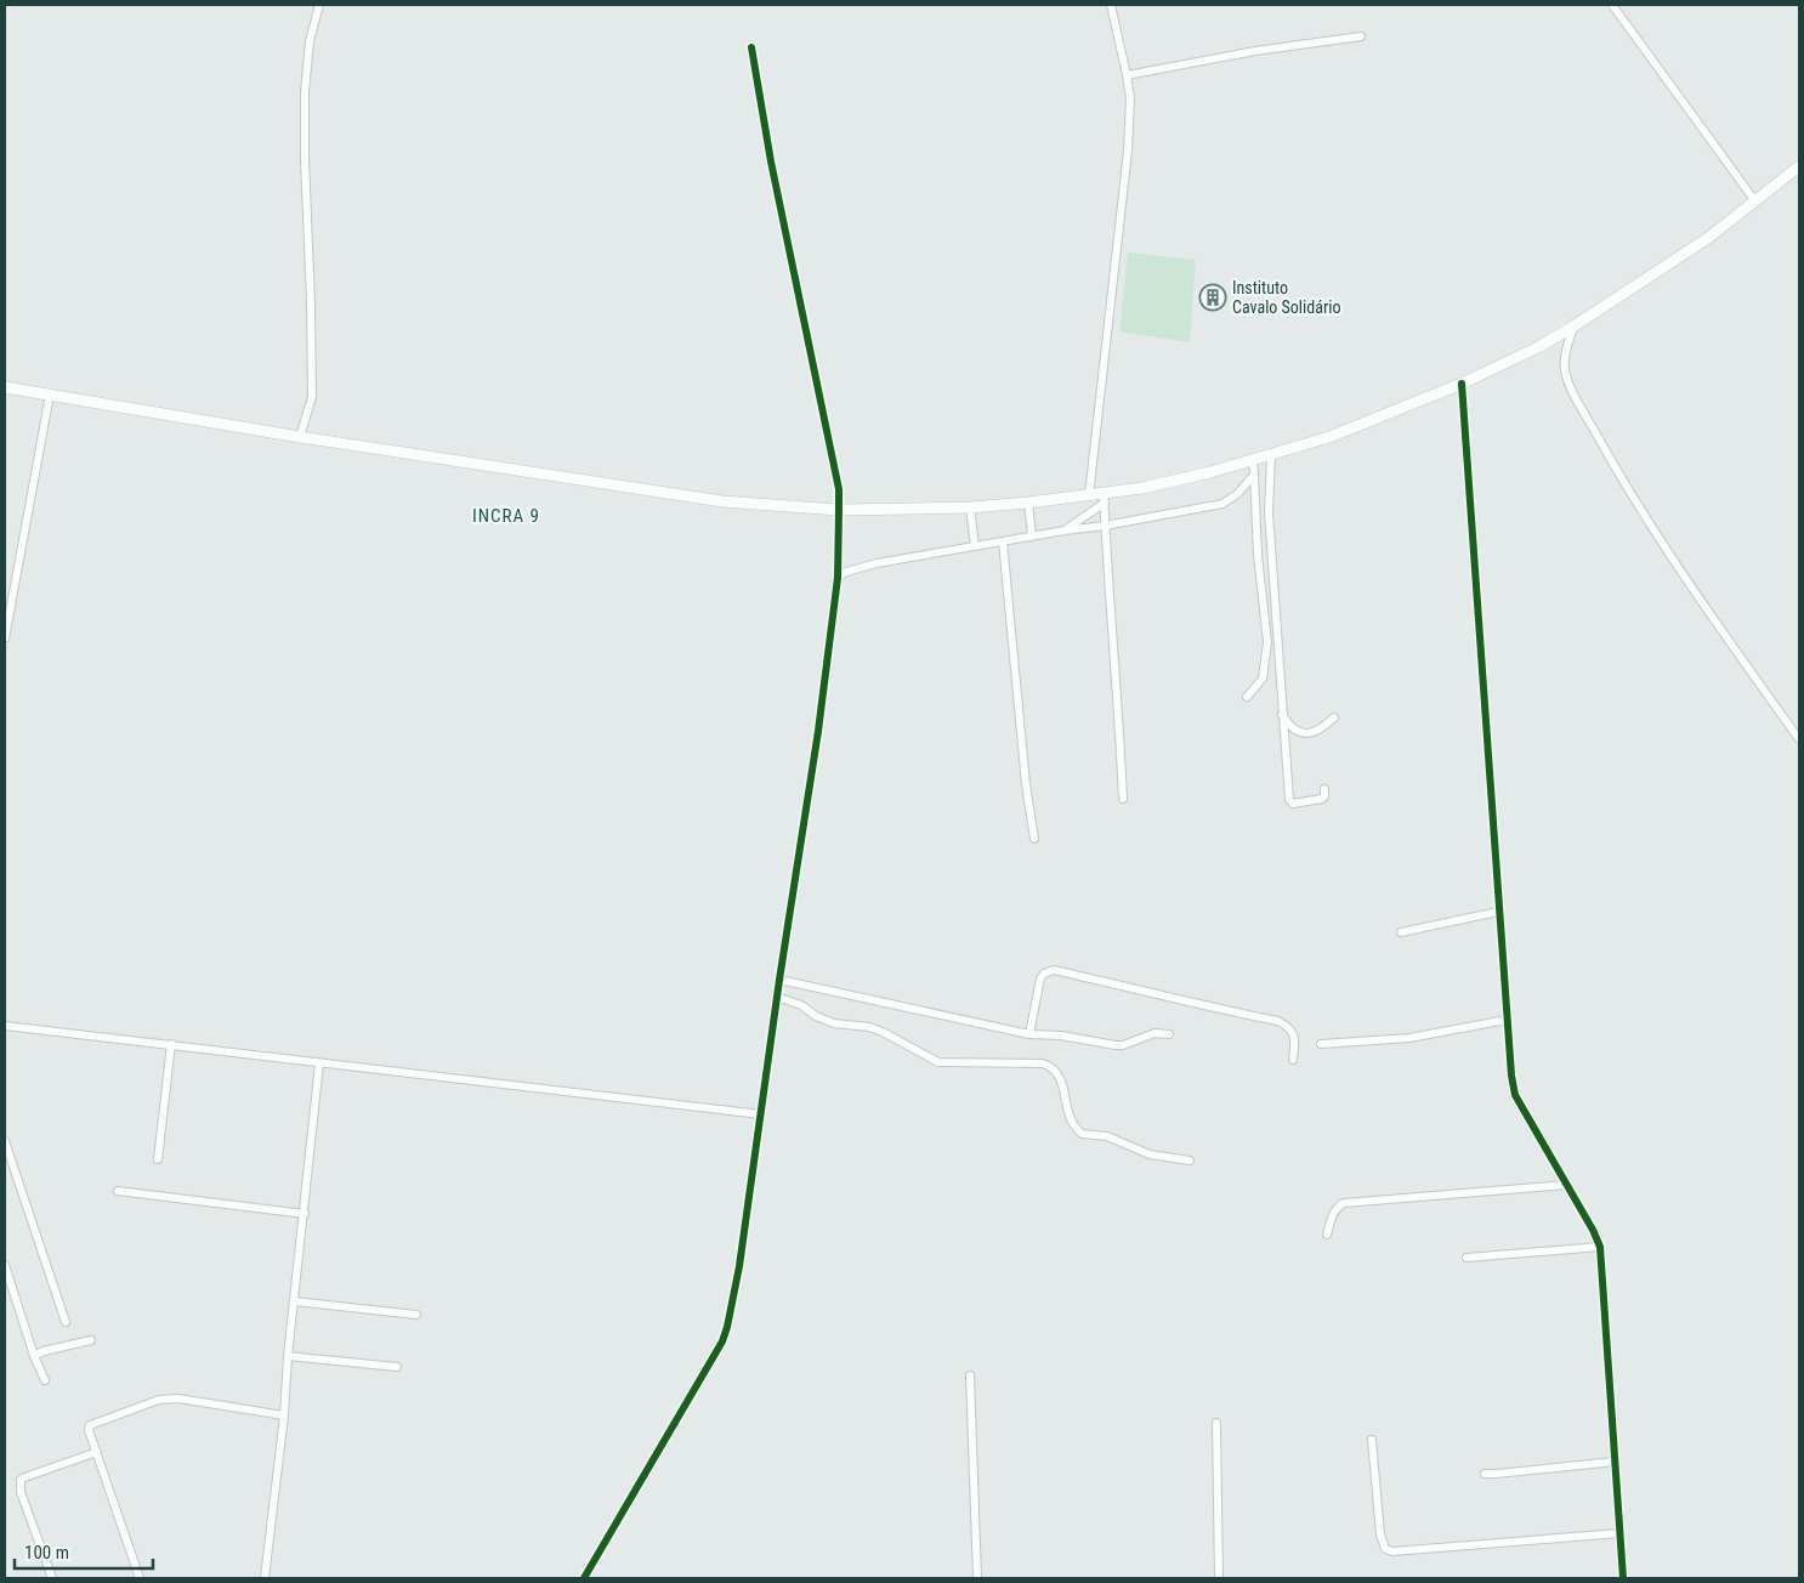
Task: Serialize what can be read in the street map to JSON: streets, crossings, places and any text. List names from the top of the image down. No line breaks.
{"districts":["INCRA 9"],"places":{"building":["Instituto Cavalo Solidário"]},"scale_bar":"100 m"}
